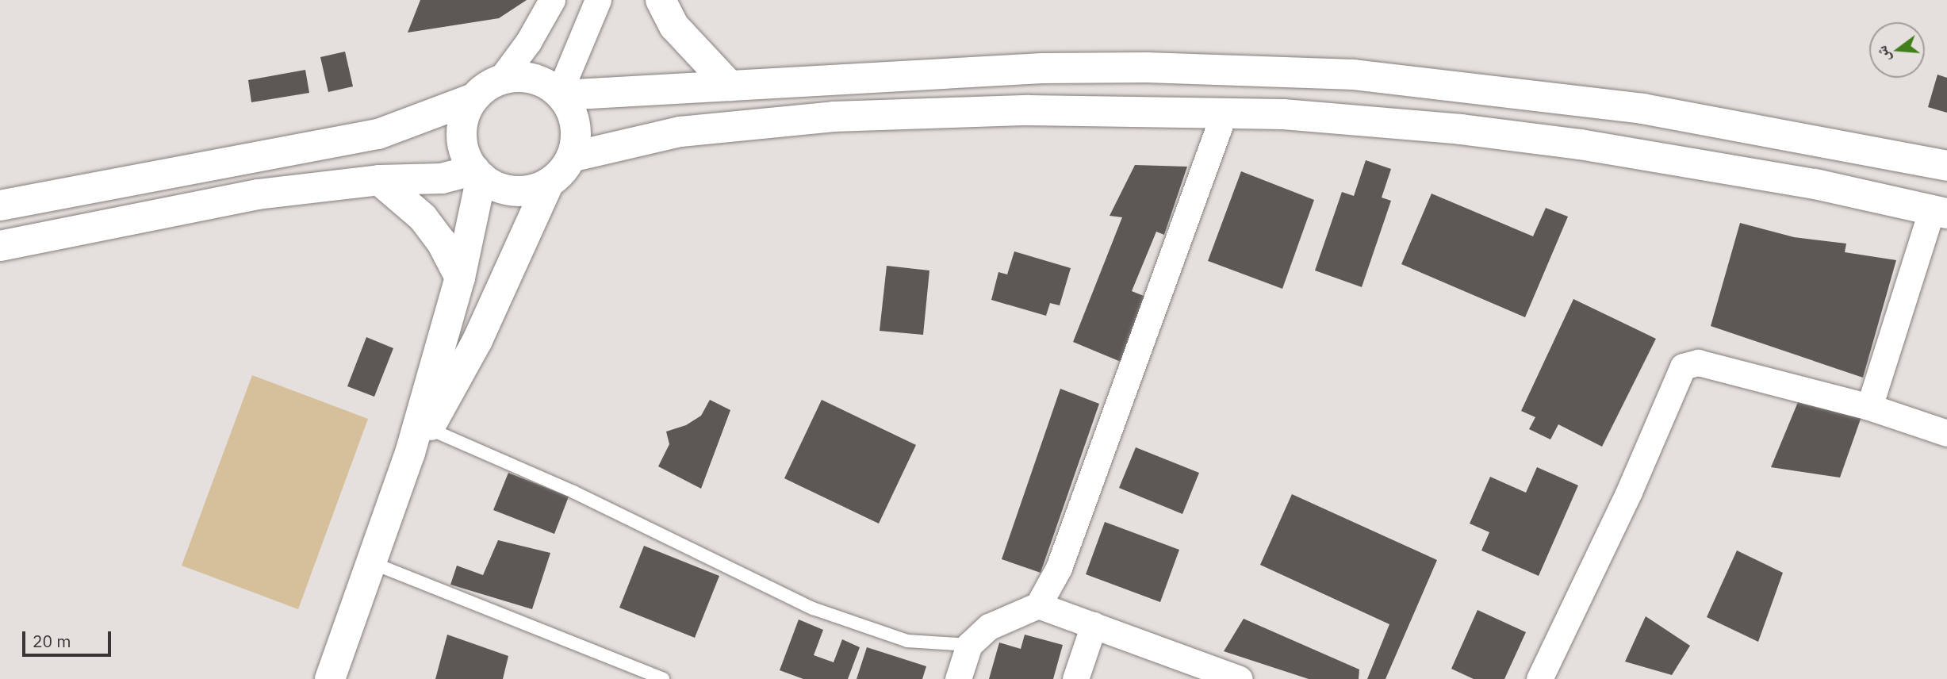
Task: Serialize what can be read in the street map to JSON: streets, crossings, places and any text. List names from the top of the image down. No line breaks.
{"scale_bar":"20 m","north":"left"}
